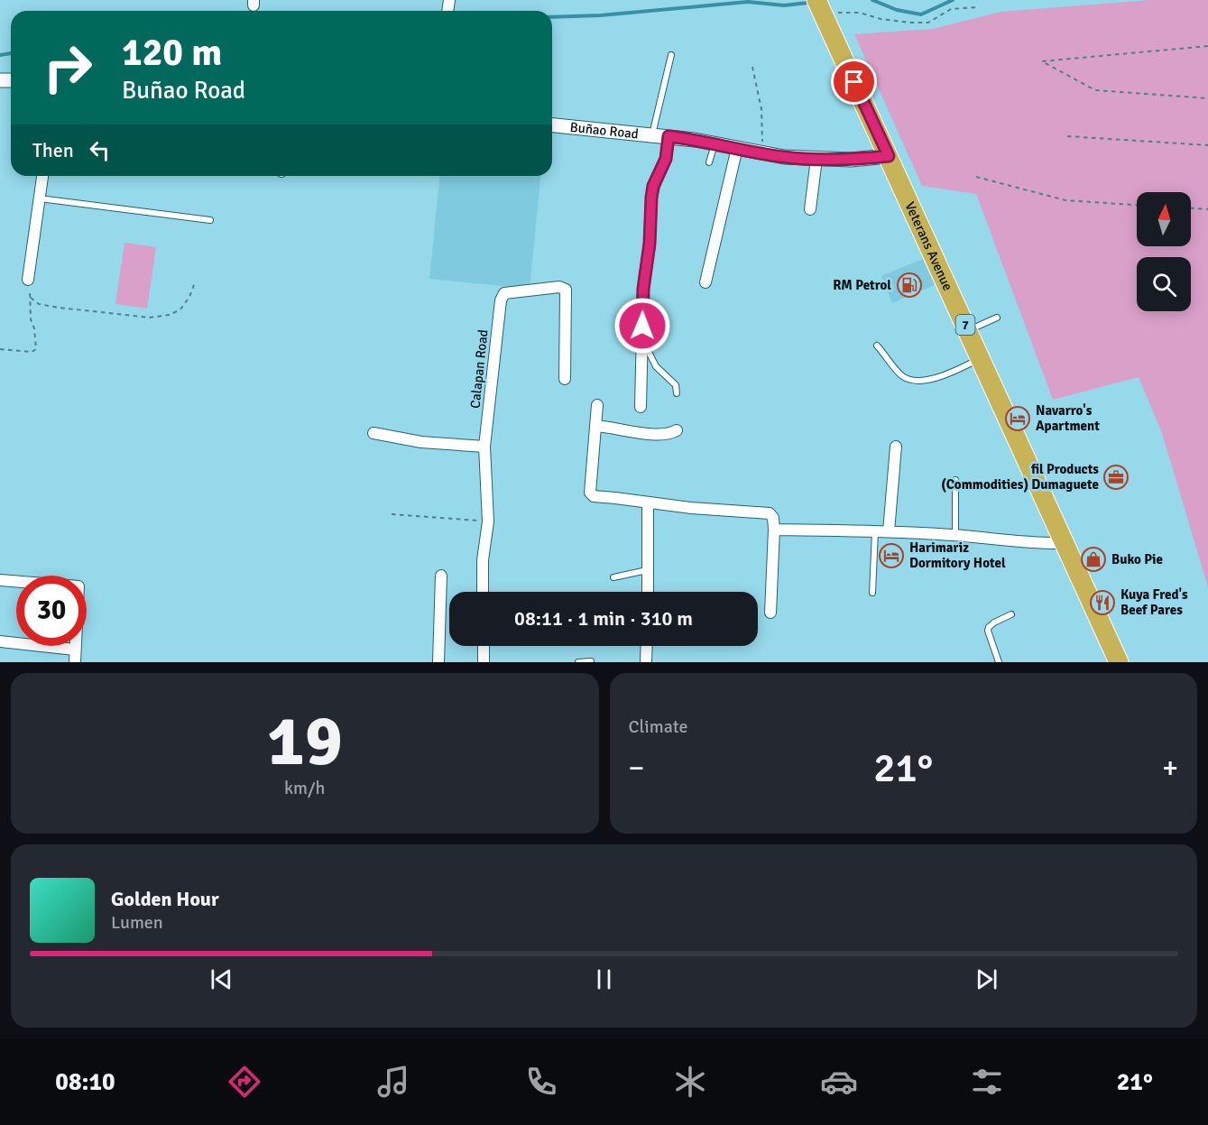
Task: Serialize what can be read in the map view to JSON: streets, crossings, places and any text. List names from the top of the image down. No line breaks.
{"streets":{"highway":["Veterans Avenue","7"],"street":["Buñao Road","Calapan Road"]},"crossings":[["Buñao Road","Veterans Avenue"]],"places":{"fuel station":["RM Petrol"],"hotel":["Navarro's Apartment","Harimariz Dormitory Hotel"],"office":["fil Products (Commodities) Dumaguete"],"shop":["Buko Pie"],"restaurant":["Kuya Fred's Beef Pares"]},"north":"top","page":{"turn":["120 m","Buñao Road"],"then":"Then","limit":"30","trip":"08:11 · 1 min · 310 m","tile":[["19","km/h"],"Climate"],"heat":["−","21°","+"],"song":["Golden Hour","Lumen"],"tabs":["08:10","21°"]}}
